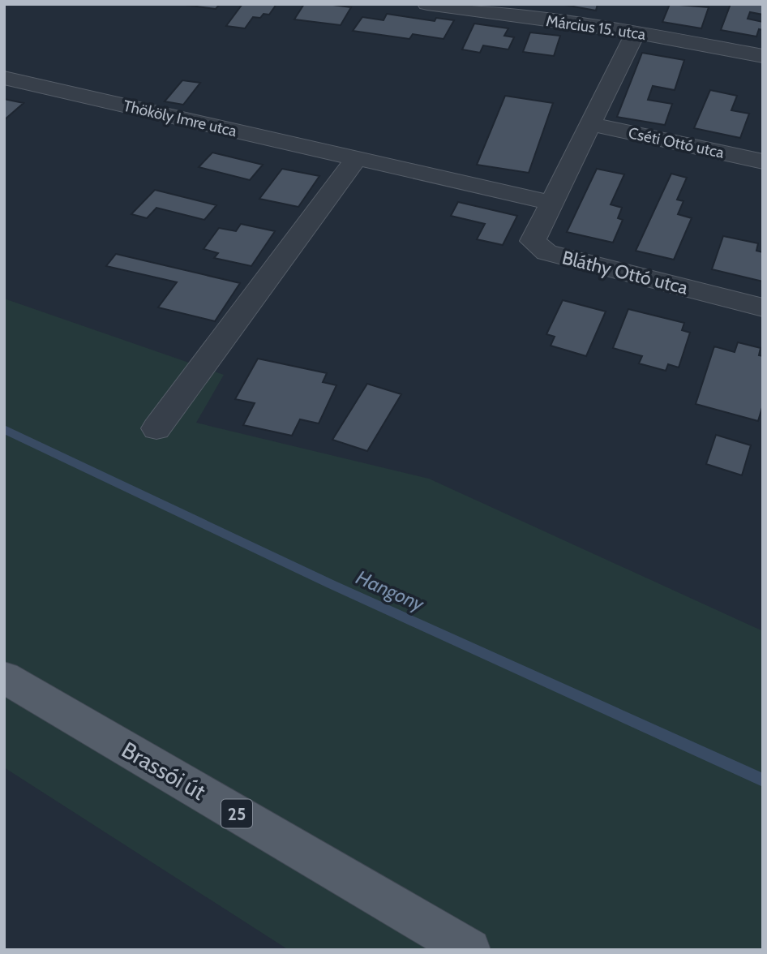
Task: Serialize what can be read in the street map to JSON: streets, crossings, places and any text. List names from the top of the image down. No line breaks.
{"streets":{"main road":["Brassói út","25"],"street":["Március 15. utca","Thököly Imre utca","Cséti Ottó utca","Bláthy Ottó utca"]},"crossings":[["Thököly Imre utca","Bláthy Ottó utca"]],"water":["Hangony"]}
